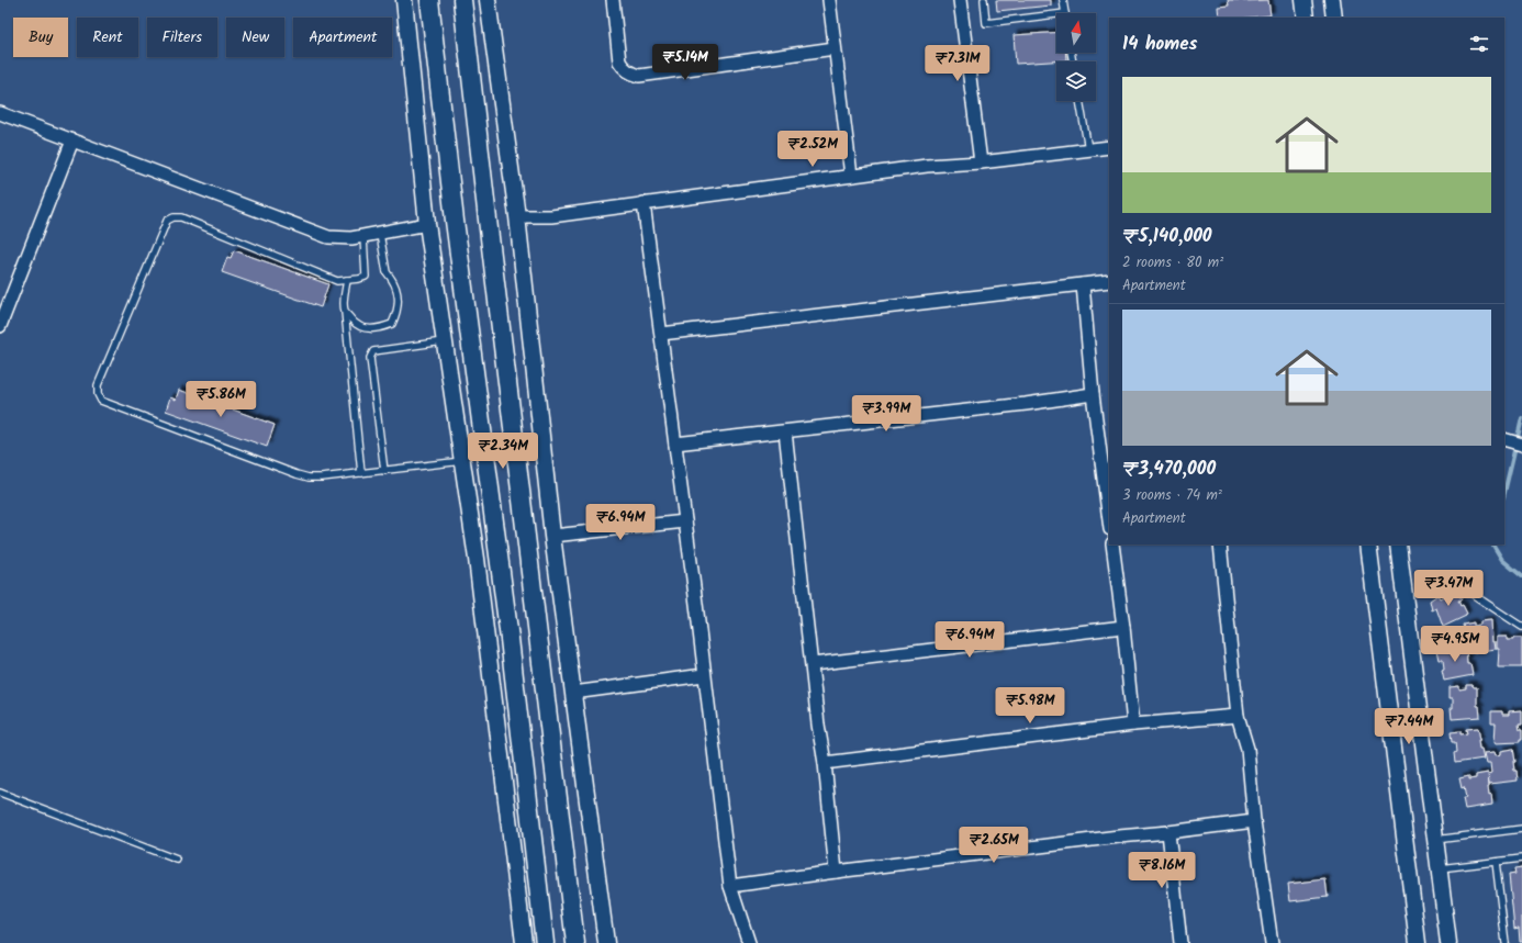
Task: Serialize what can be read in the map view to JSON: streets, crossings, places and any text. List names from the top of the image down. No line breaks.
{"north":"top","page":{"chip":["Buy","Rent","Filters","New","Apartment"],"heading":"14 homes","price":["₹5.14M","₹7.31M","₹2.52M","₹5.86M","₹3.99M","₹2.34M","₹6.94M","₹3.47M","₹6.94M","₹4.95M","₹5.98M","₹7.44M","₹2.65M","₹8.16M"],"list":[{"name":"₹5,140,000","note":"2 rooms · 80 m² · Apartment"},{"name":"₹3,470,000","note":"3 rooms · 74 m² · Apartment"}]}}
